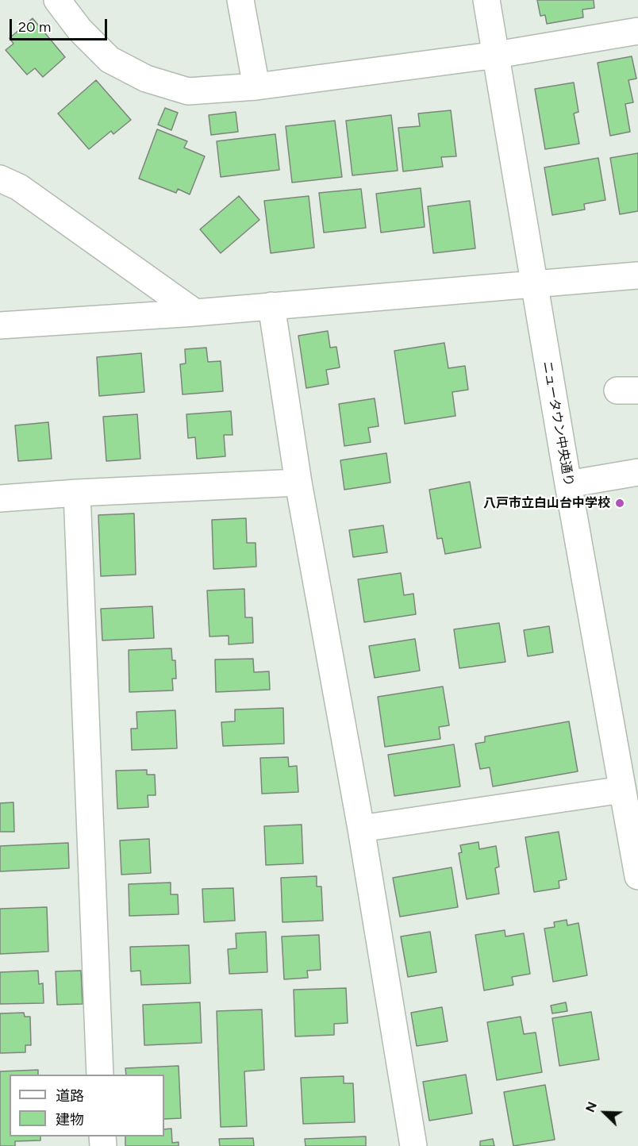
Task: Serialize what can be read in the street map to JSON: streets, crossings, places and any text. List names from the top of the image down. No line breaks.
{"streets":{"street":["ニュータウン中央通り"]},"places":["八戸市立白山台中学校"],"legend":["道路","建物"],"scale_bar":"20 m","north":"top left"}
